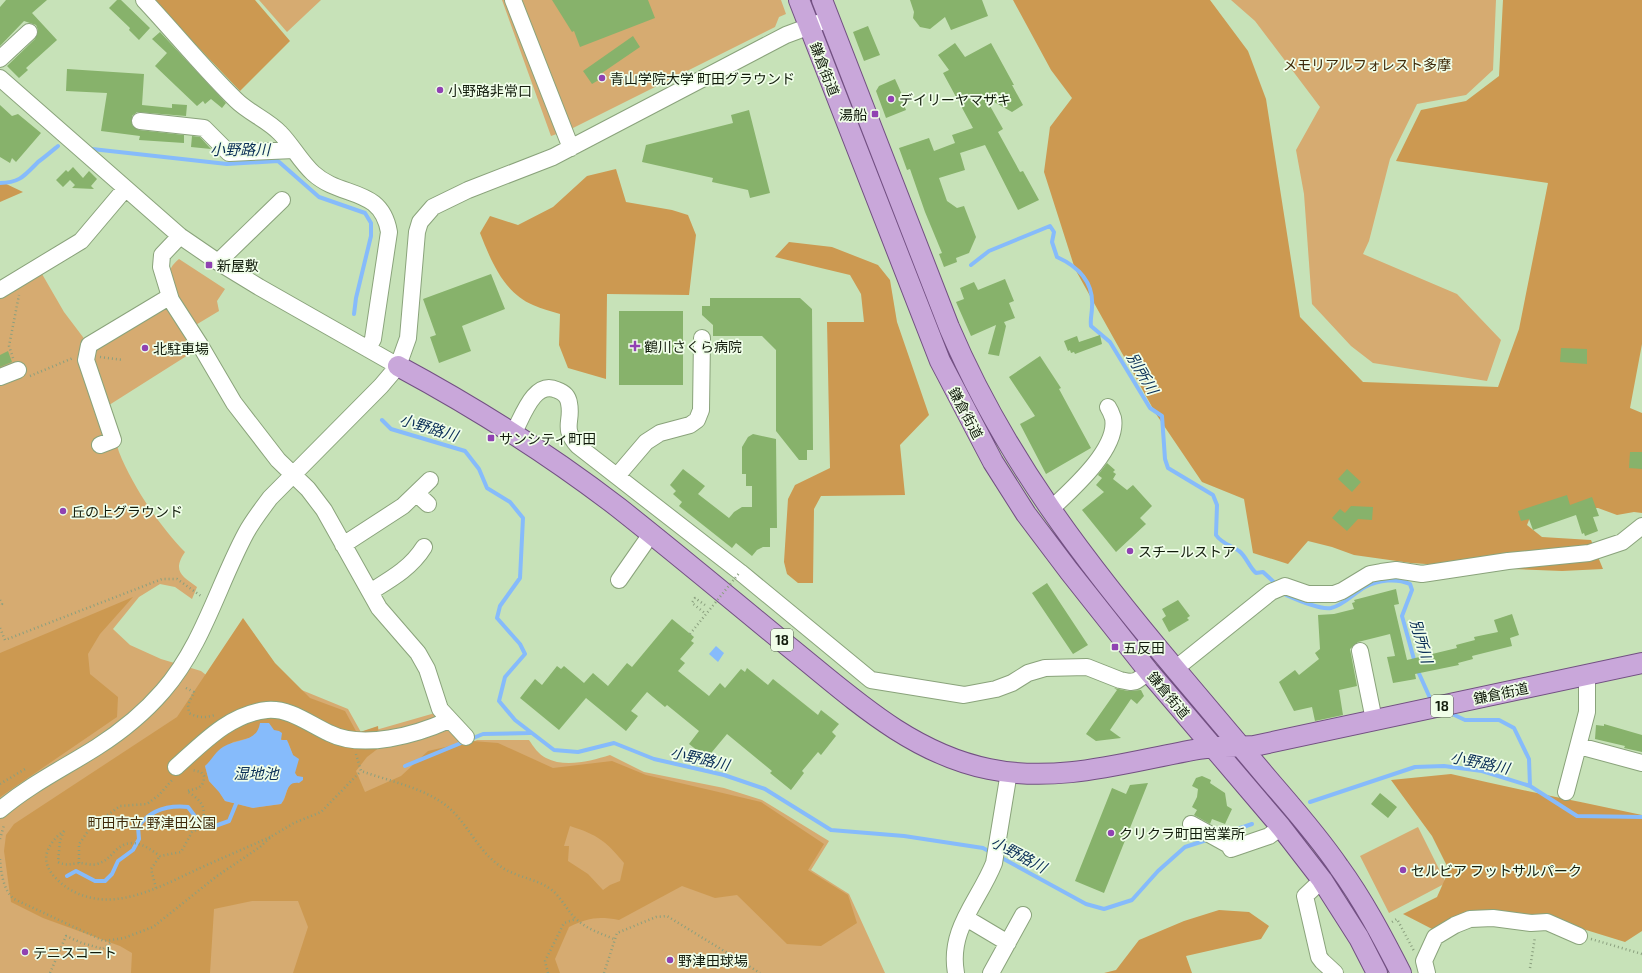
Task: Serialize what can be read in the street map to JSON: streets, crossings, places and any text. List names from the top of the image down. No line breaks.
{"streets":{"main road":["鎌倉街道","18"]},"crossings":[["鎌倉街道","18"]],"water":["小野路川","別所川","湿地池"],"parks":["メモリアルフォレスト多摩","町田市立 野津田公園"],"places":{"other":["青山学院大学 町田グラウンド","小野路非常口","デイリーヤマザキ","北駐車場","丘の上グラウンド","スチールストア","クリクラ町田営業所","セルビア フットサルパーク","テニスコート","野津田球場"],"transit":["湯船","新屋敷","サンシティ町田","五反田"],"health":["鶴川さくら病院"]}}
